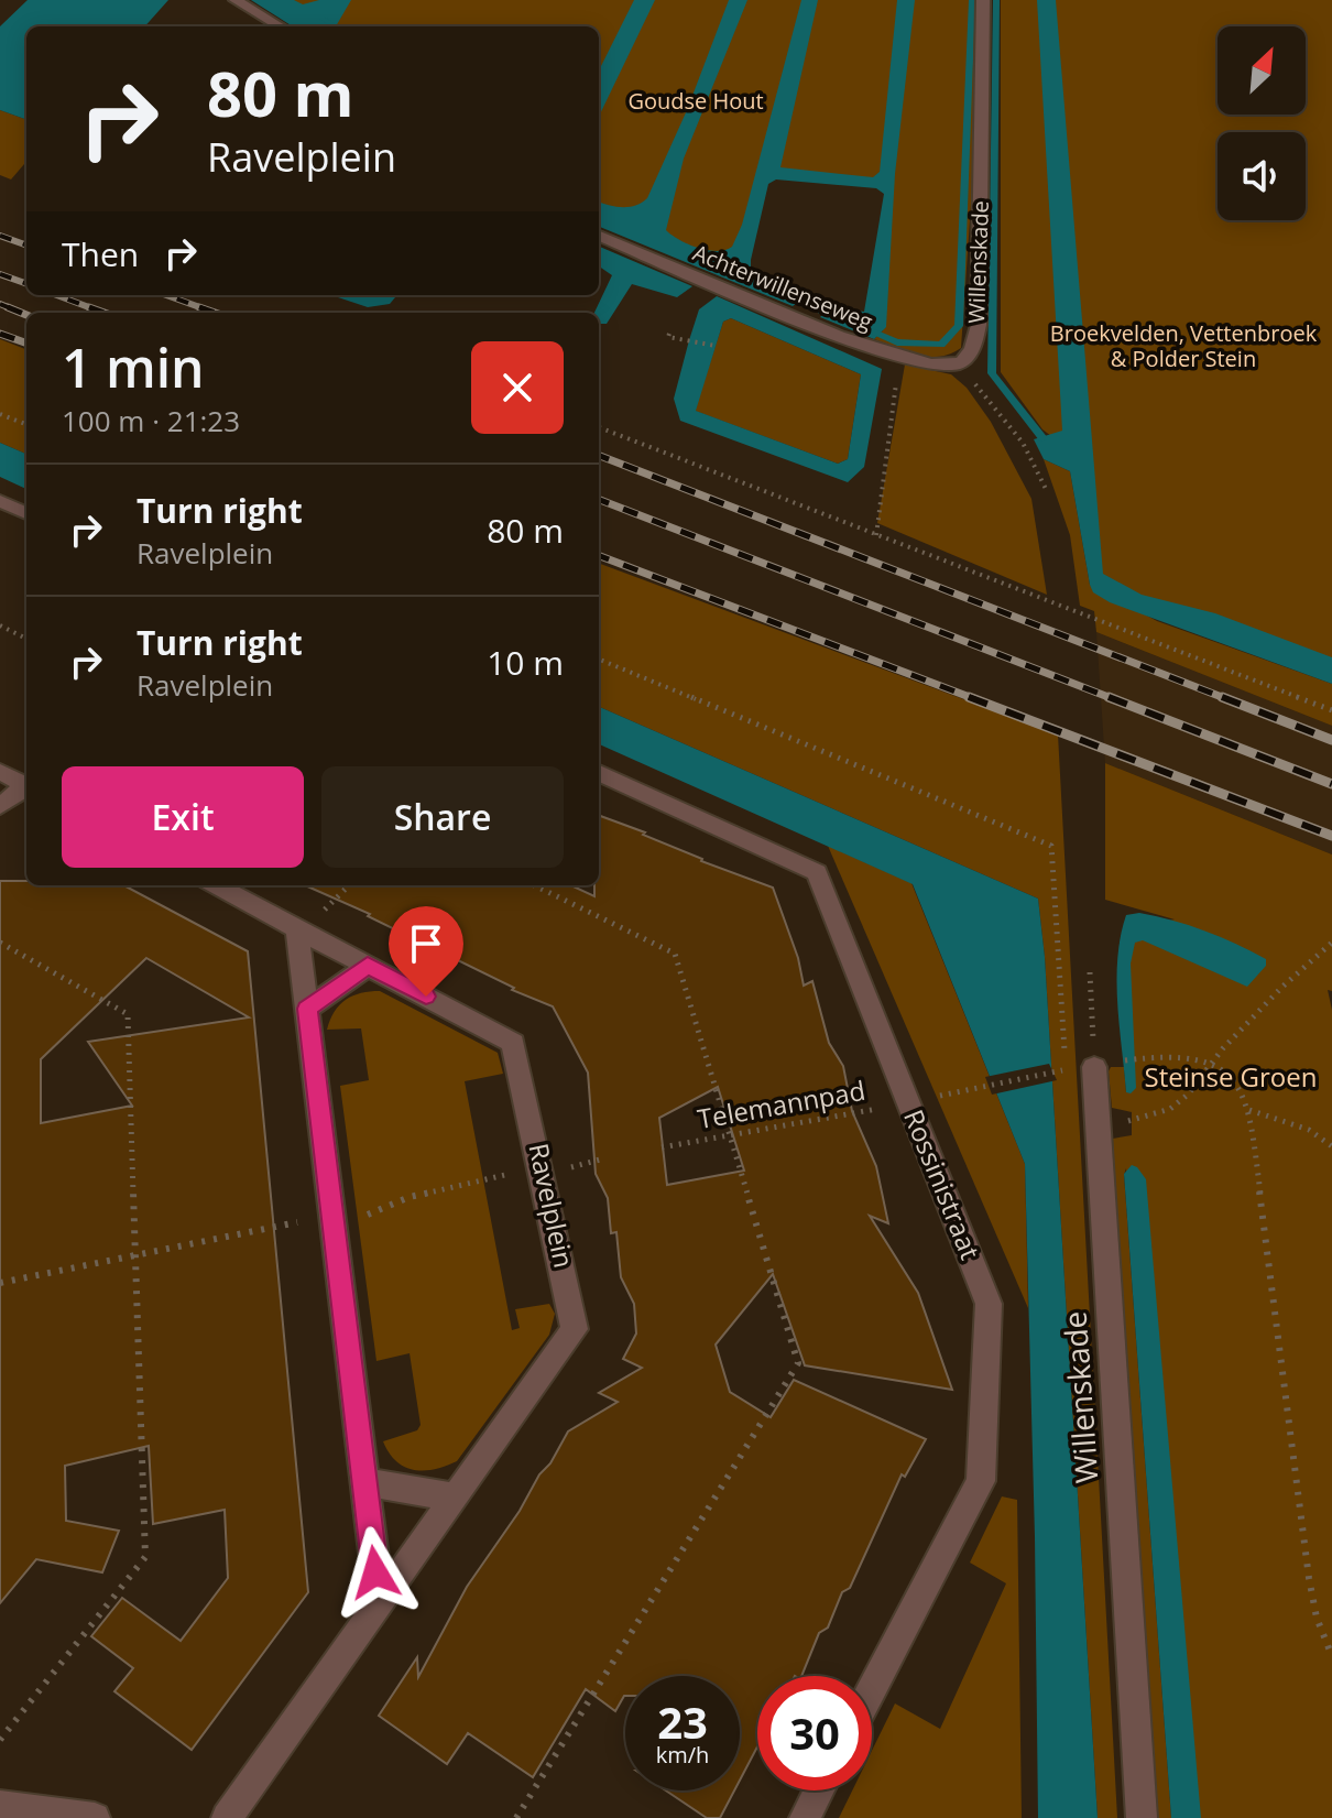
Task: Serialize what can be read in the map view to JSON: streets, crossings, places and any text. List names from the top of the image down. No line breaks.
{"streets":{"street":["Willenskade","Achterwillenseweg","Rossinistraat","Ravelplein"],"path":["Telemannpad"]},"crossings":[["Willenskade","Achterwillenseweg"],["Telemannpad","Rossinistraat"]],"parks":["Goudse Hout","Broekvelden, Vettenbroek & Polder Stein","Steinse Groen"],"north":"top right","page":{"turn":["80 m","Ravelplein"],"then":"Then","heading":["1 min","100 m · 21:23"],"list":[{"name":"Turn right","note":"Ravelplein","value":"80 m"},{"name":"Turn right","note":"Ravelplein","value":"10 m"}],"buttons":["Exit","Share"],"speed":"23 km/h","limit":"30"}}
